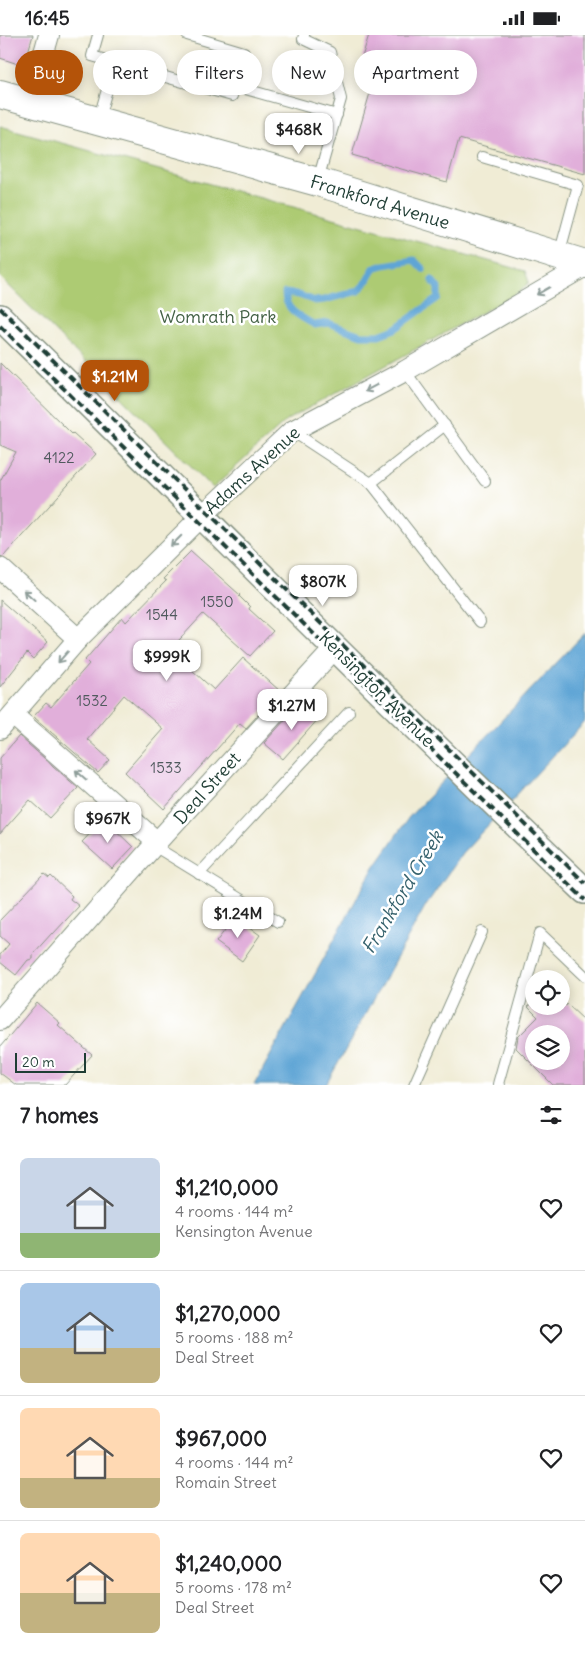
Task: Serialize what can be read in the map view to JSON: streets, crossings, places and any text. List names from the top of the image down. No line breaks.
{"streets":{"main road":["Frankford Avenue"],"street":["Adams Avenue","Kensington Avenue","Deal Street"]},"crossings":[["Frankford Avenue","Adams Avenue"],["Adams Avenue","Kensington Avenue"],["Kensington Avenue","Deal Street"]],"one_way":["Adams Avenue"],"water":["Frankford Creek"],"parks":["Womrath Park"],"house_numbers":["4122","1550","1544","1532","1533"],"scale_bar":"20 m","page":{"status":"16:45","chip":["Buy","Rent","Filters","New","Apartment"],"price":["$468K","$1.21M","$807K","$999K","$1.27M","$967K","$1.24M"],"scale":"20 m","heading":"7 homes","list":[{"name":"$1,210,000","note":"4 rooms · 144 m² · Kensington Avenue"},{"name":"$1,270,000","note":"5 rooms · 188 m² · Deal Street"},{"name":"$967,000","note":"4 rooms · 144 m² · Romain Street"},{"name":"$1,240,000","note":"5 rooms · 178 m² · Deal Street"}]}}
